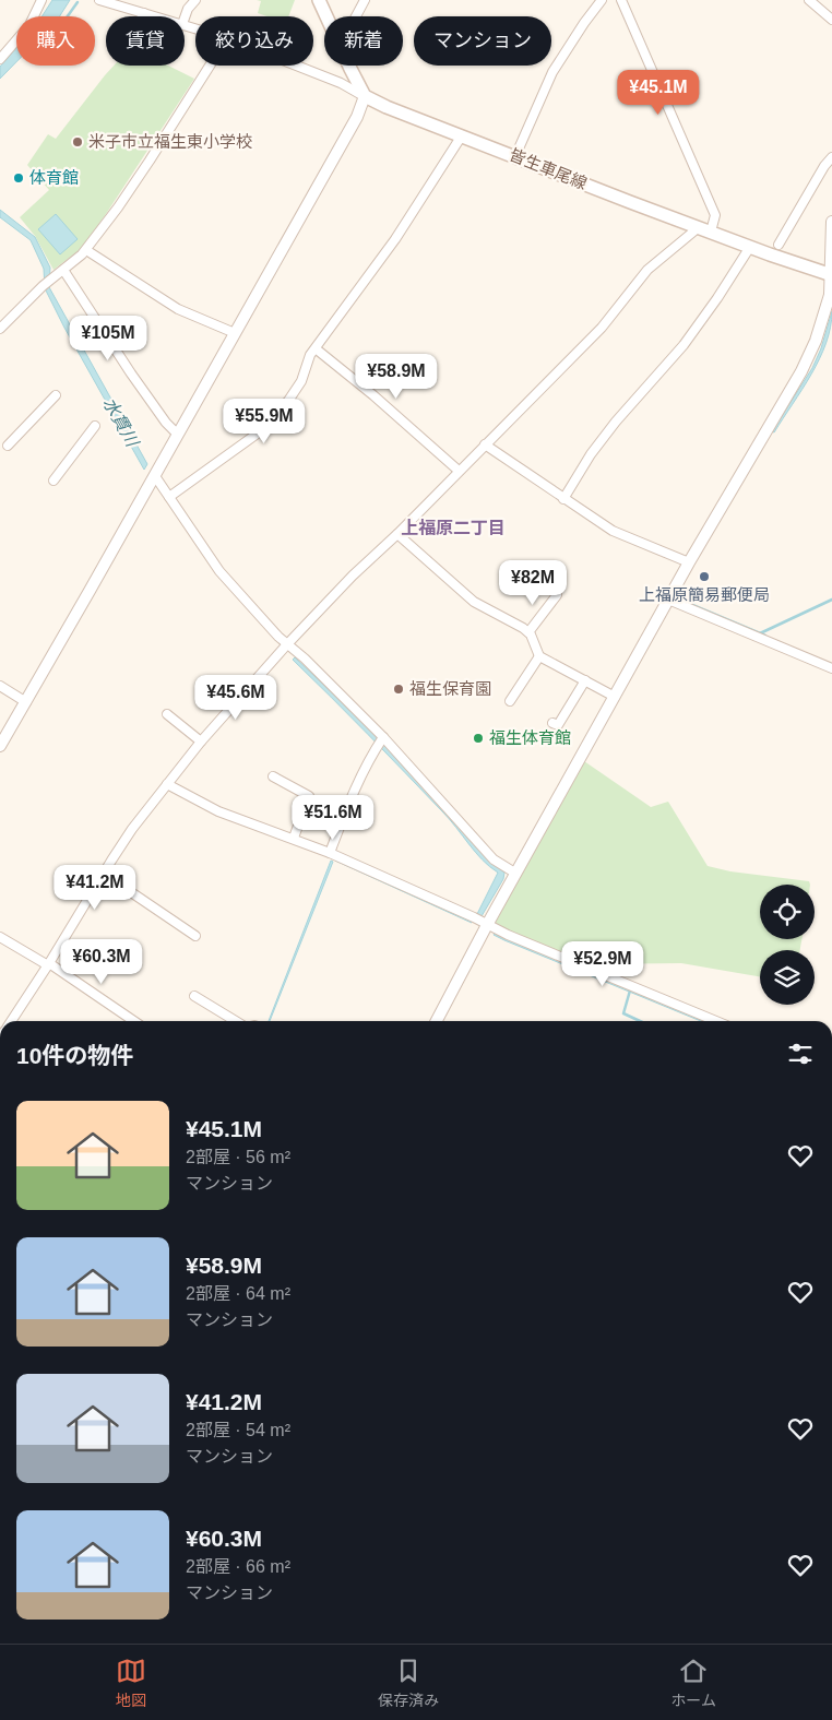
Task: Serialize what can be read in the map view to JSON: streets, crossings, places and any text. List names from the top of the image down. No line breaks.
{"streets":{"main road":["皆生車尾線"]},"districts":["上福原二丁目"],"water":["水貫川"],"places":["米子市立福生東小学校","体育館","上福原簡易郵便局","福生保育園","福生体育館"],"page":{"chip":["購入","賃貸","絞り込み","新着","マンション"],"price":["¥45.1M","¥105M","¥58.9M","¥55.9M","¥82M","¥45.6M","¥51.6M","¥41.2M","¥60.3M","¥52.9M"],"heading":"10件の物件","list":[{"name":"¥45.1M","note":"2部屋 · 56 m² · マンション"},{"name":"¥58.9M","note":"2部屋 · 64 m² · マンション"},{"name":"¥41.2M","note":"2部屋 · 54 m² · マンション"},{"name":"¥60.3M","note":"2部屋 · 66 m² · マンション"}],"tabs":["地図","保存済み","ホーム"]}}
